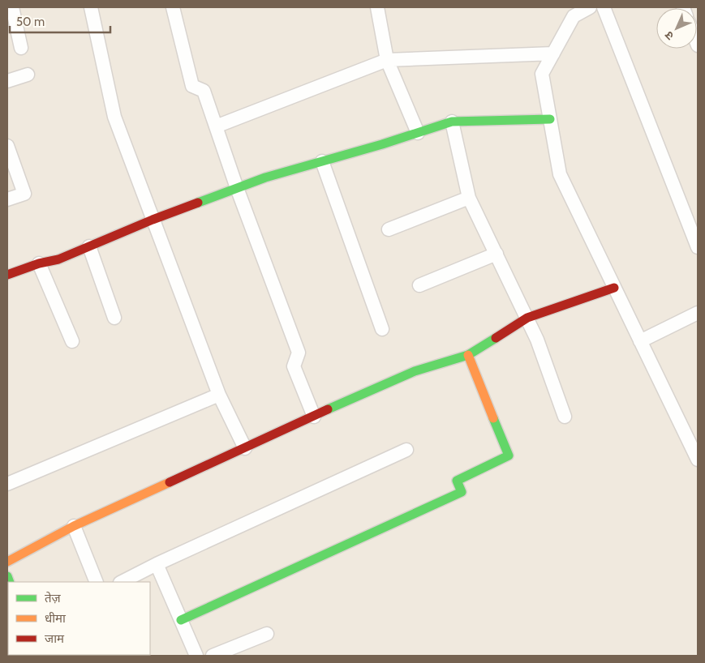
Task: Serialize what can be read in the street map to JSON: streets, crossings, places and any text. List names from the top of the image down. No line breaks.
{"legend":["तेज़","धीमा","जाम"],"scale_bar":"50 m","north":"bottom left"}
